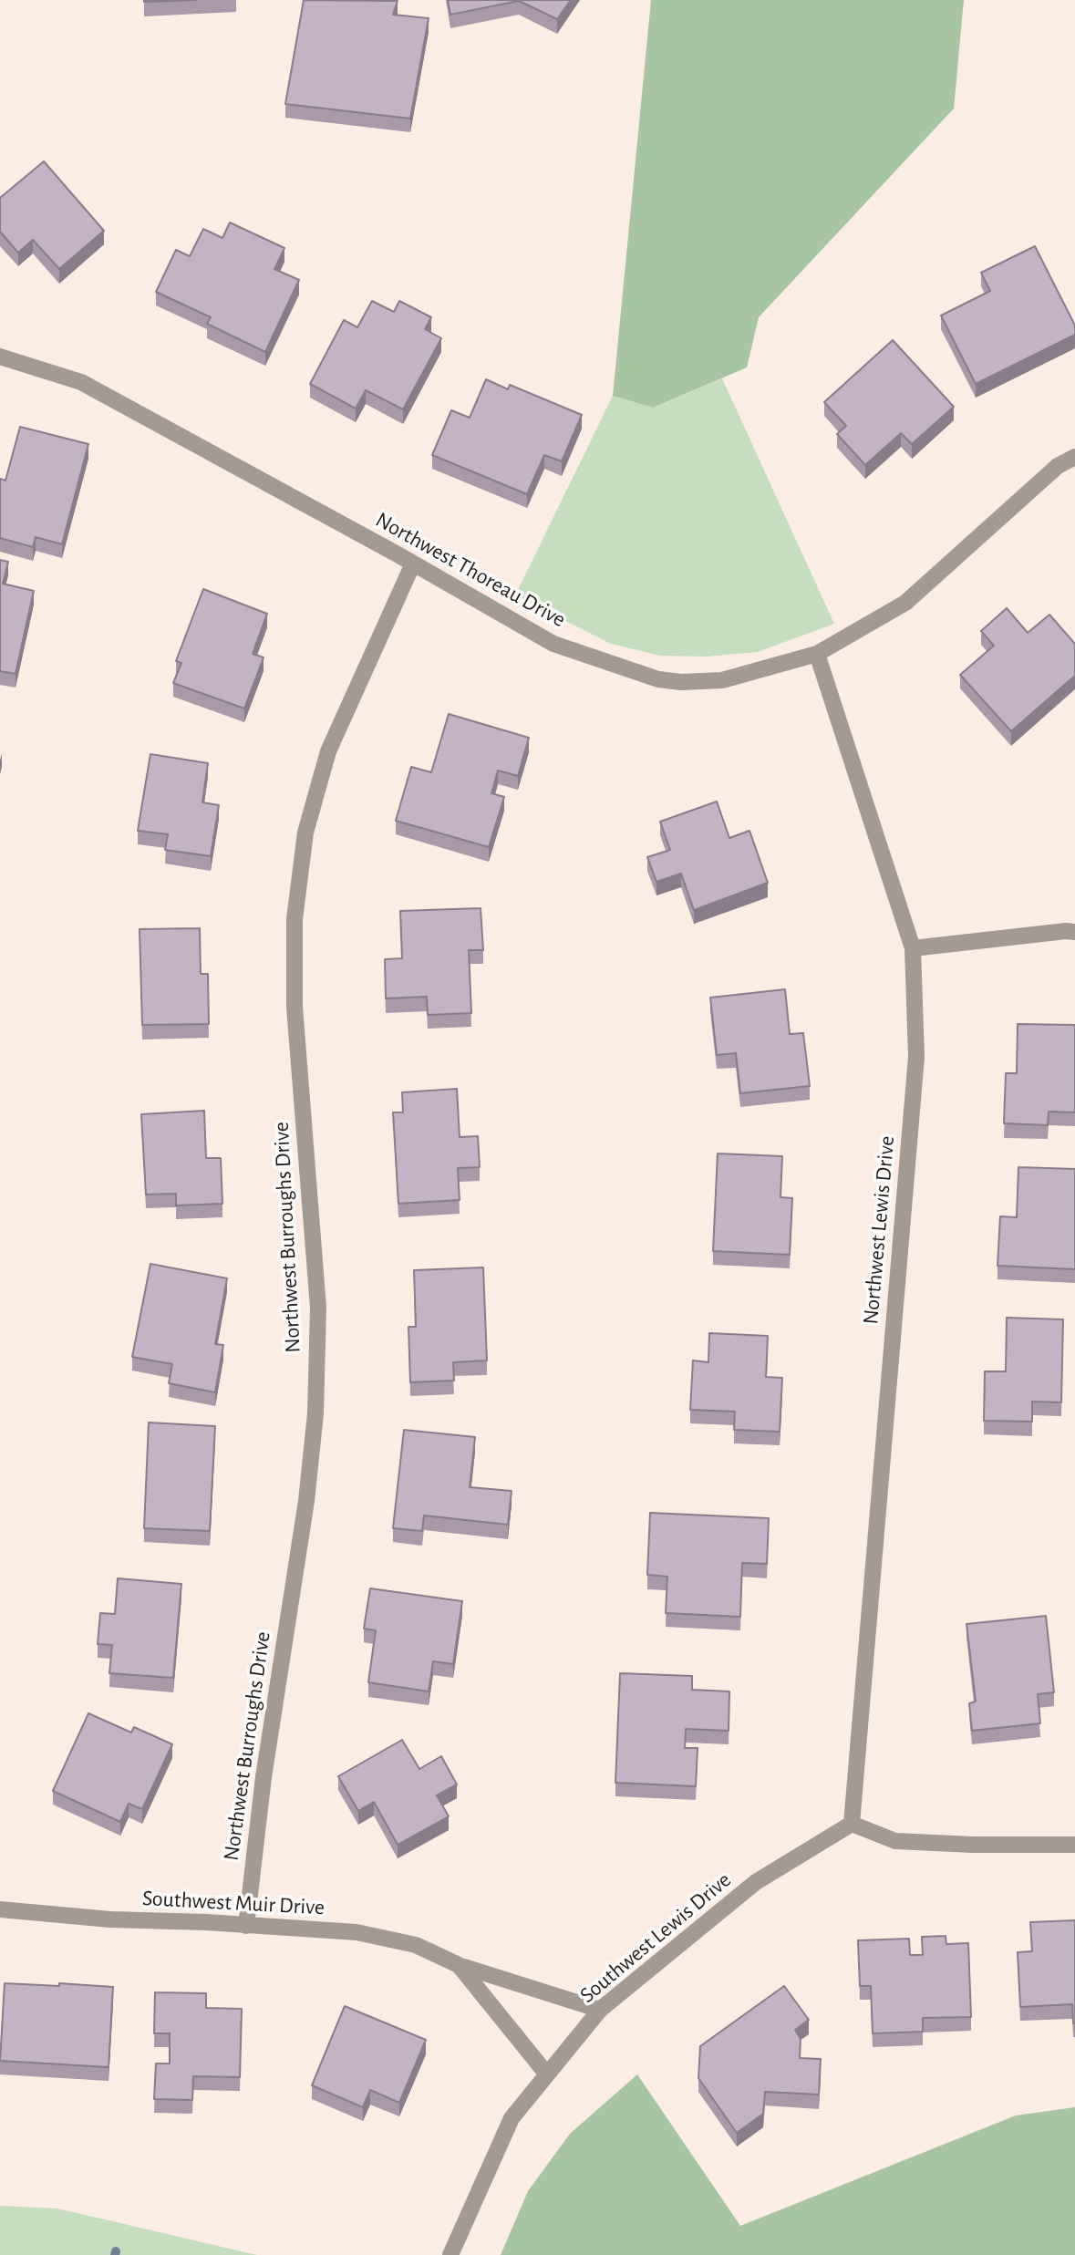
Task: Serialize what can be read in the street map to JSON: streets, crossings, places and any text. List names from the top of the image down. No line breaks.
{"streets":{"street":["Northwest Thoreau Drive","Northwest Lewis Drive","Northwest Burroughs Drive","Southwest Muir Drive","Southwest Lewis Drive"]},"crossings":[["Northwest Thoreau Drive","Northwest Lewis Drive"],["Northwest Thoreau Drive","Northwest Burroughs Drive"],["Northwest Lewis Drive","Southwest Lewis Drive"],["Northwest Burroughs Drive","Southwest Muir Drive"],["Southwest Muir Drive","Southwest Lewis Drive"]]}
